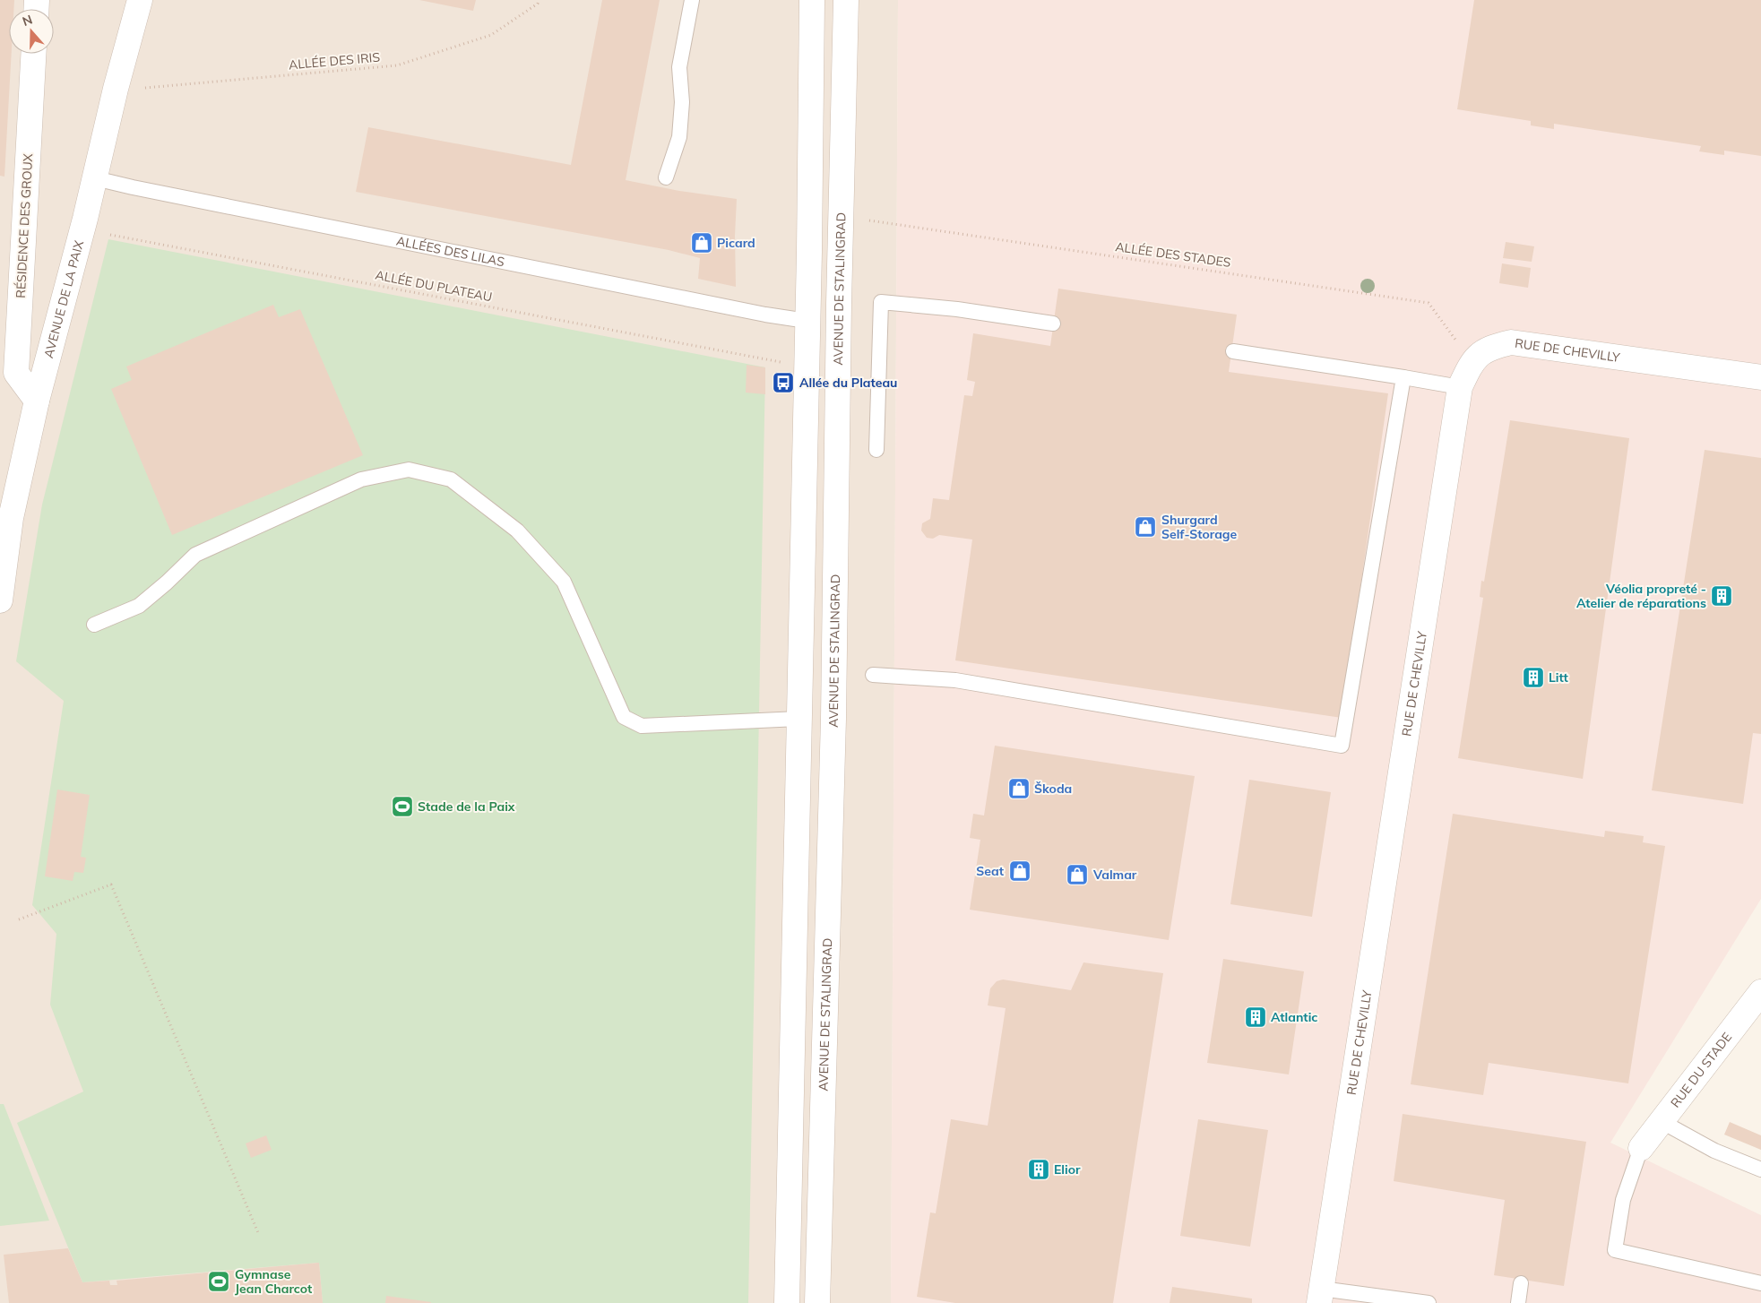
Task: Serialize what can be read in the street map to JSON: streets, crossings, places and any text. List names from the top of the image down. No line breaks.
{"streets":{"main road":["RÉSIDENCE DES GROUX","AVENUE DE STALINGRAD","AVENUE DE LA PAIX","RUE DE CHEVILLY","RUE DU STADE"],"lane":["ALLÉES DES LILAS"],"path":["ALLÉE DES IRIS","ALLÉE DES STADES","ALLÉE DU PLATEAU"]},"crossings":[["ALLÉE DES IRIS","AVENUE DE LA PAIX"],["RÉSIDENCE DES GROUX","AVENUE DE LA PAIX"],["ALLÉES DES LILAS","AVENUE DE LA PAIX"],["ALLÉE DES STADES","AVENUE DE STALINGRAD"],["ALLÉE DES STADES","RUE DE CHEVILLY"]],"places":{"shop":["Picard","Shurgard Self-Storage","Škoda","Seat","Valmar"],"bus stop":["Allée du Plateau"],"building":["Véolia propreté - Atelier de réparations","Litt","Atlantic","Elior"],"sports":["Stade de la Paix","Gymnase Jean Charcot"]},"north":"top"}
